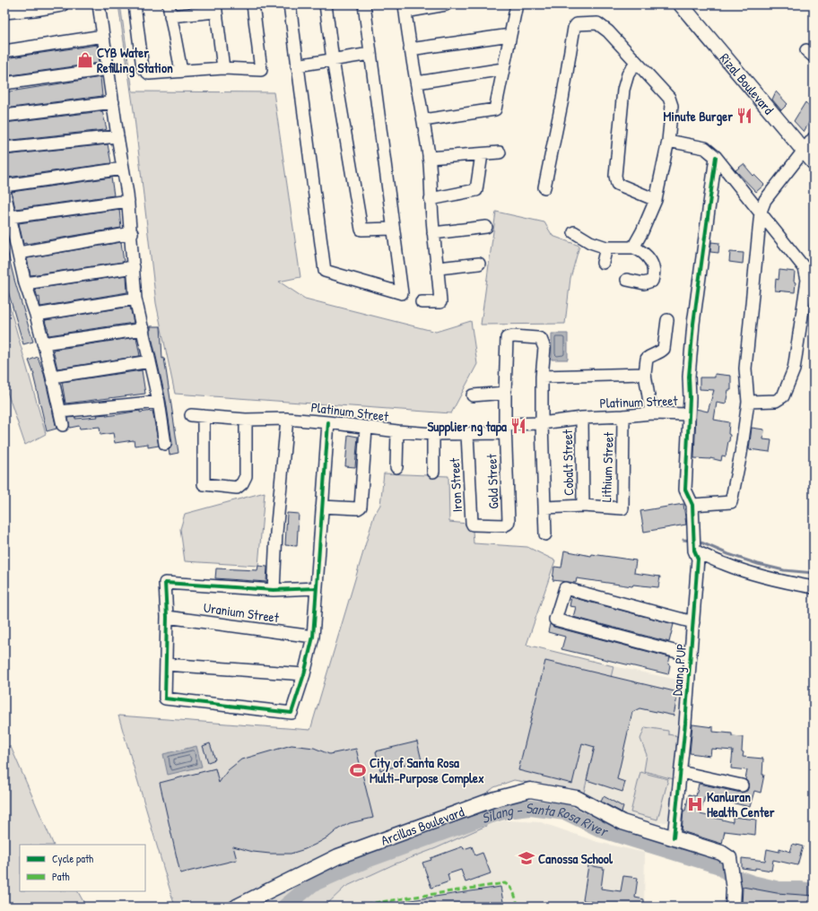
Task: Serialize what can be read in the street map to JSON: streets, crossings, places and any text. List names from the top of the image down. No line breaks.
{"streets":{"main road":["Rizal Boulevard","Arcillas Boulevard"],"street":["Platinum Street","Cobalt Street","Lithium Street","Gold Street","Iron Street","Uranium Street","Daang PUP"]},"crossings":[["Platinum Street","Cobalt Street"],["Platinum Street","Lithium Street"],["Platinum Street","Gold Street"],["Platinum Street","Iron Street"],["Platinum Street","Daang PUP"],["Cobalt Street","Lithium Street"],["Gold Street","Iron Street"],["Daang PUP","Arcillas Boulevard"]],"water":["Silang - Santa Rosa River"],"places":{"shop":["CYB Water Refilling Station"],"restaurant":["Minute Burger","Supplier ng tapa"],"sports":["City of Santa Rosa Multi-Purpose Complex"],"hospital":["Kanluran Health Center"],"school or university":["Canossa School"]},"legend":["Cycle path","Path"]}
